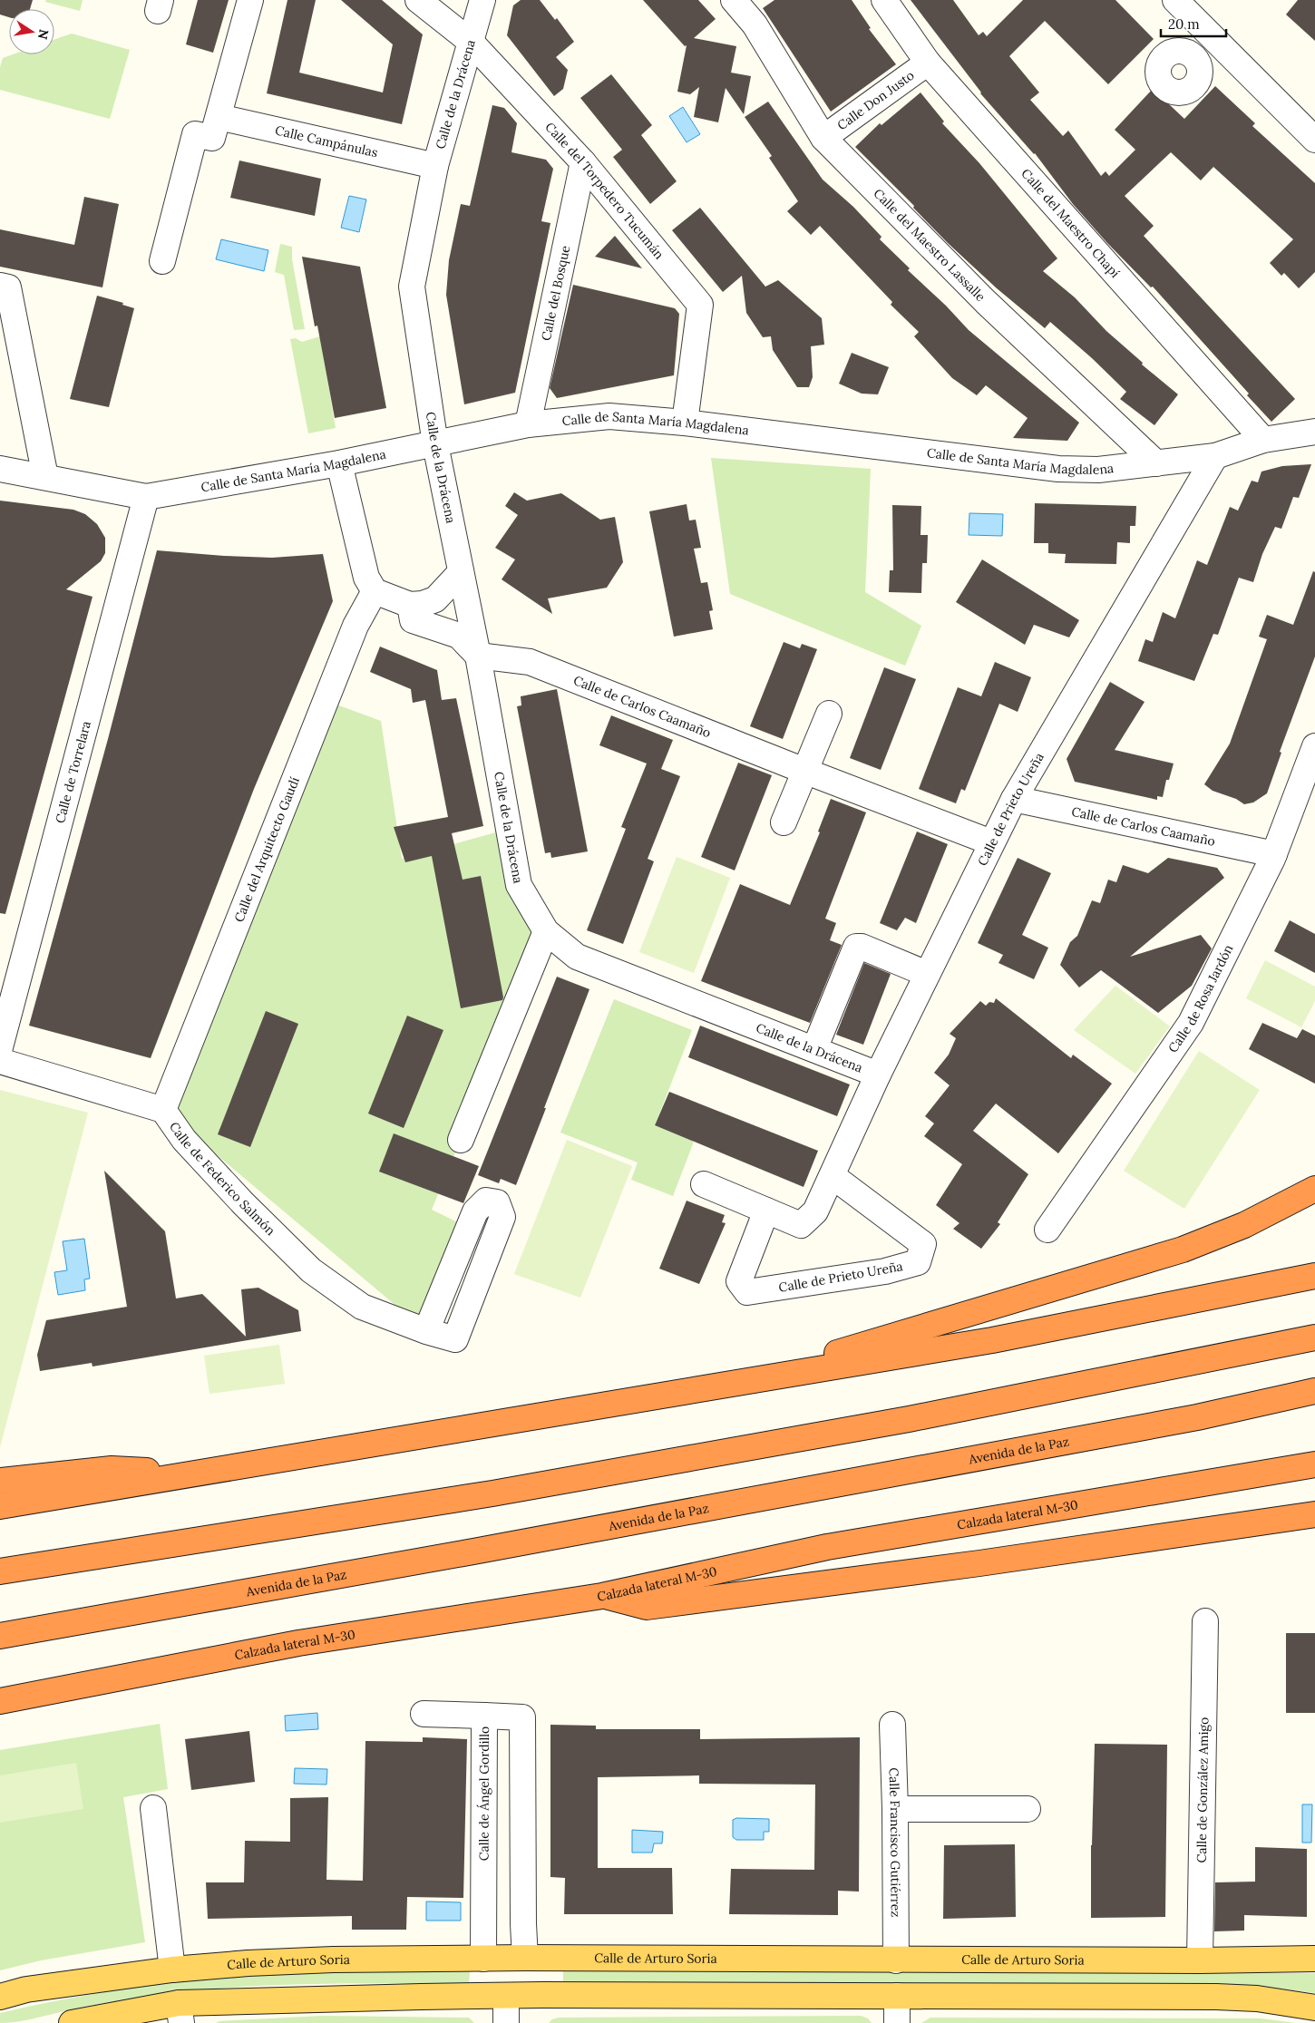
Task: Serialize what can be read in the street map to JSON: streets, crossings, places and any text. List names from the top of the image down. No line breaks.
{"streets":{"highway":["Avenida de la Paz","Calzada lateral M-30"],"main road":["Calle de Arturo Soria"],"street":["Calle de la Drácena","Calle Don Justo","Calle Campánulas","Calle del Torpedero Tucumán","Calle del Maestro Chapí","Calle del Maestro Lassalle","Calle del Bosque","Calle de Santa María Magdalena","Calle de Carlos Caamaño","Calle de Torrelara","Calle de Prieto Ureña","Calle del Arquitecto Gaudí","Calle de Rosa Jardón","Calle de Federico Salmón","Calle de González Amigo","Calle de Ángel Gordillo","Calle Francisco Gutiérrez"]},"crossings":[["Calle de la Drácena","Calle Campánulas"],["Calle de la Drácena","Calle del Torpedero Tucumán"],["Calle de la Drácena","Calle de Santa María Magdalena"],["Calle de la Drácena","Calle de Carlos Caamaño"],["Calle de la Drácena","Calle de Prieto Ureña"],["Calle Don Justo","Calle del Maestro Chapí"],["Calle Don Justo","Calle del Maestro Lassalle"],["Calle del Torpedero Tucumán","Calle del Bosque"],["Calle del Torpedero Tucumán","Calle de Santa María Magdalena"],["Calle del Maestro Chapí","Calle de Santa María Magdalena"],["Calle del Maestro Lassalle","Calle de Santa María Magdalena"],["Calle del Bosque","Calle de Santa María Magdalena"],["Calle de Santa María Magdalena","Calle de Torrelara"],["Calle de Santa María Magdalena","Calle de Prieto Ureña"],["Calle de Carlos Caamaño","Calle de Prieto Ureña"],["Calle de Carlos Caamaño","Calle de Rosa Jardón"],["Calle del Arquitecto Gaudí","Calle de Federico Salmón"],["Calle de González Amigo","Calle de Arturo Soria"],["Calle de Ángel Gordillo","Calle de Arturo Soria"],["Calle Francisco Gutiérrez","Calle de Arturo Soria"]],"scale_bar":"20 m","north":"right"}
